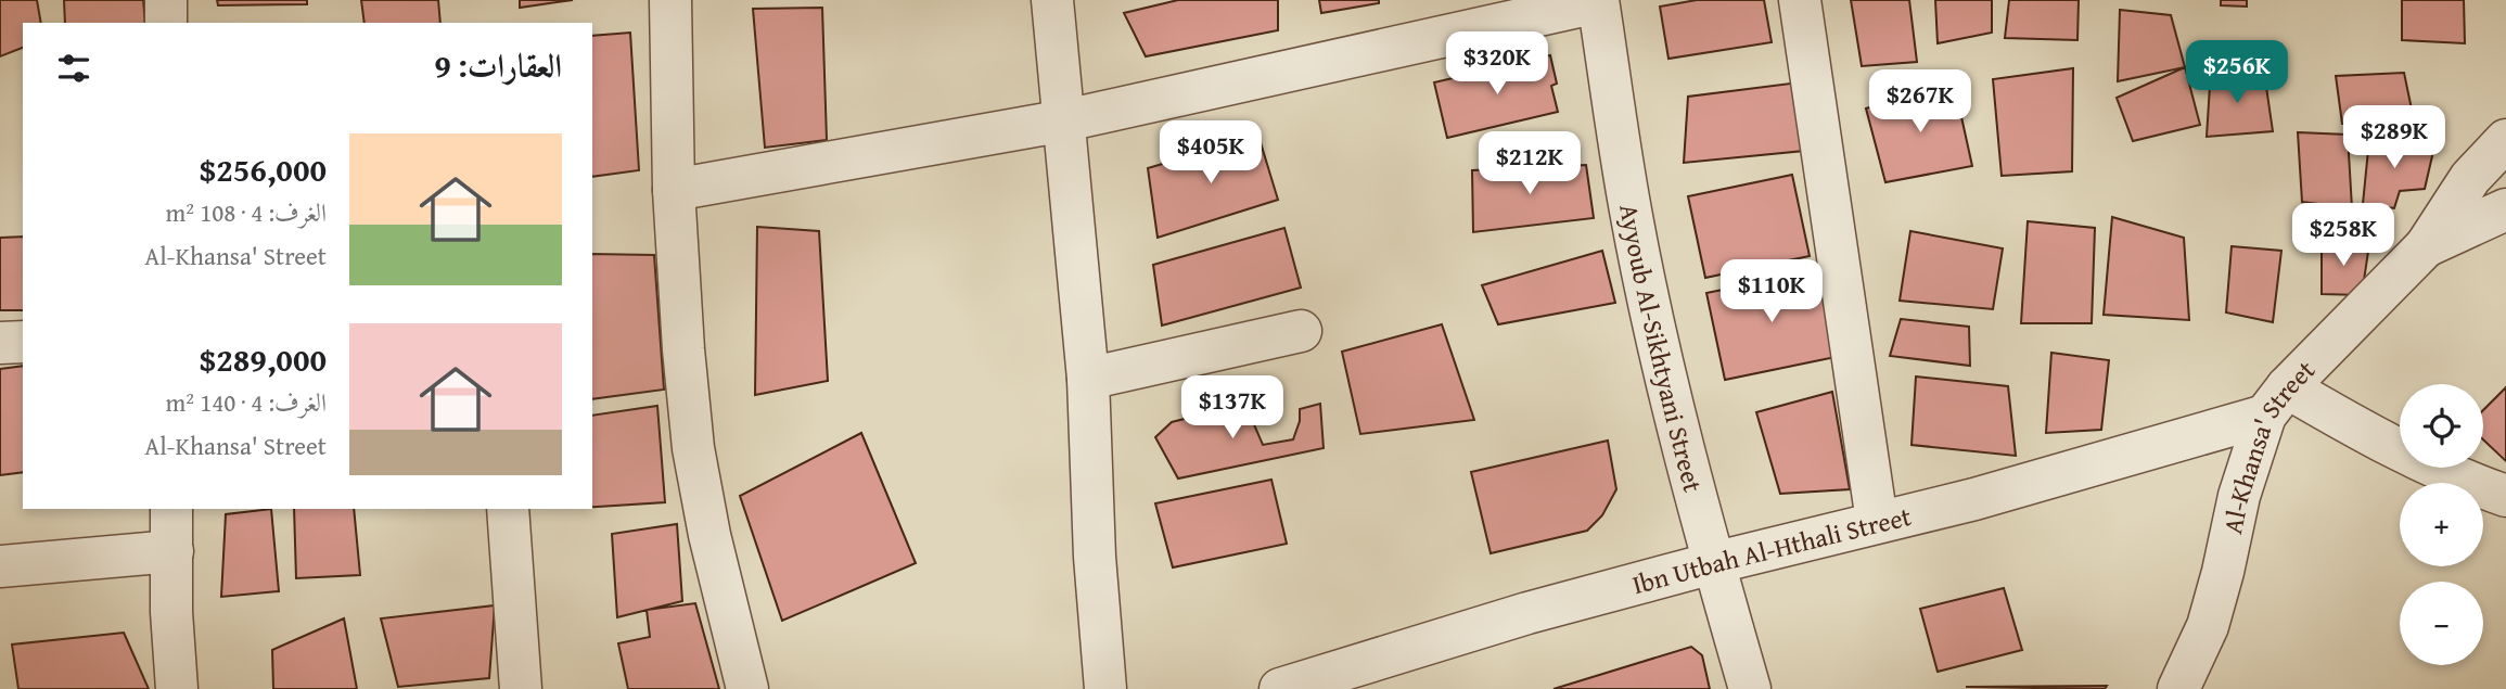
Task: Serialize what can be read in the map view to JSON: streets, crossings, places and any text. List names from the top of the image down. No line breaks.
{"streets":{"street":["Ayyoub Al-Sikhtyani Street","Al-Khansa' Street","Ibn Utbah Al-Hthali Street"]},"crossings":[["Ayyoub Al-Sikhtyani Street","Ibn Utbah Al-Hthali Street"],["Al-Khansa' Street","Ibn Utbah Al-Hthali Street"]],"page":{"heading":"العقارات: 9","price":["$320K","$256K","$267K","$289K","$405K","$212K","$258K","$110K","$137K"],"list":[{"name":"$256,000","note":"الغرف: 4 · 108 m² · Al-Khansa' Street"},{"name":"$289,000","note":"الغرف: 4 · 140 m² · Al-Khansa' Street"}],"map_buttons":["+","−"]}}
